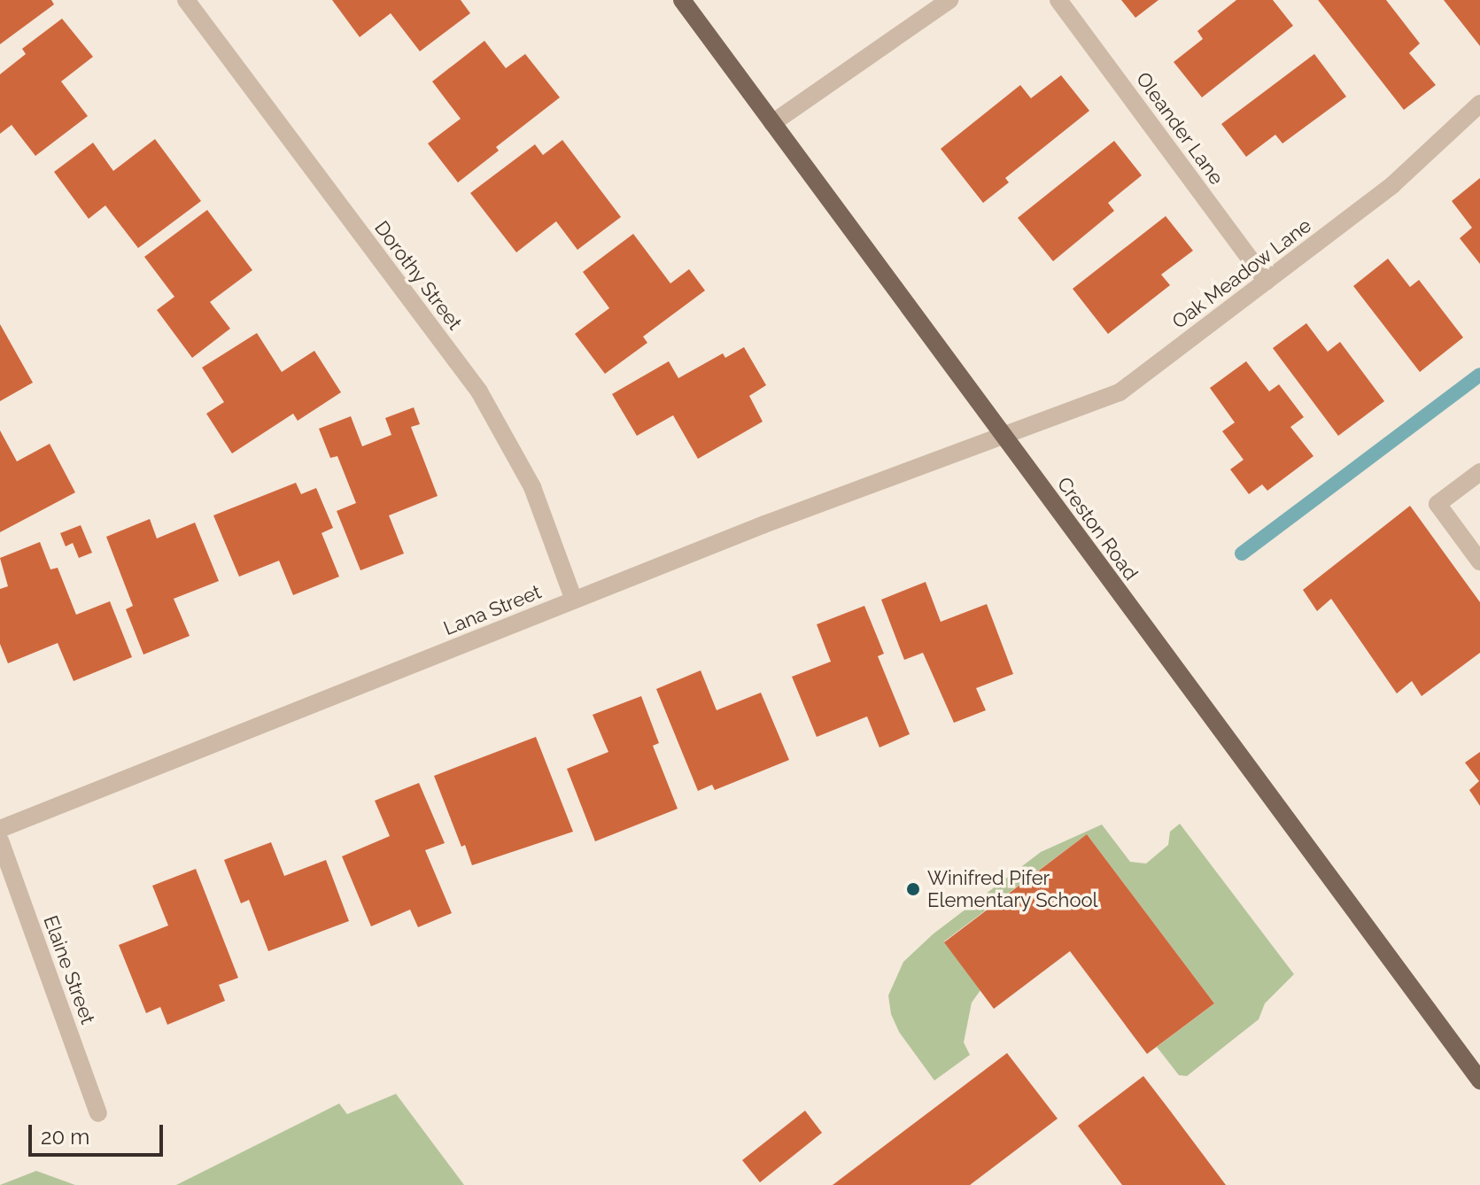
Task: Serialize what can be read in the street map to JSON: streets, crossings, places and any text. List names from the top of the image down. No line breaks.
{"streets":{"main road":["Creston Road"],"street":["Oleander Lane","Oak Meadow Lane","Dorothy Street","Lana Street","Elaine Street"]},"crossings":[["Oleander Lane","Oak Meadow Lane"],["Oak Meadow Lane","Creston Road"],["Oak Meadow Lane","Lana Street"],["Dorothy Street","Lana Street"],["Creston Road","Lana Street"]],"places":["Winifred Pifer Elementary School"],"scale_bar":"20 m"}
